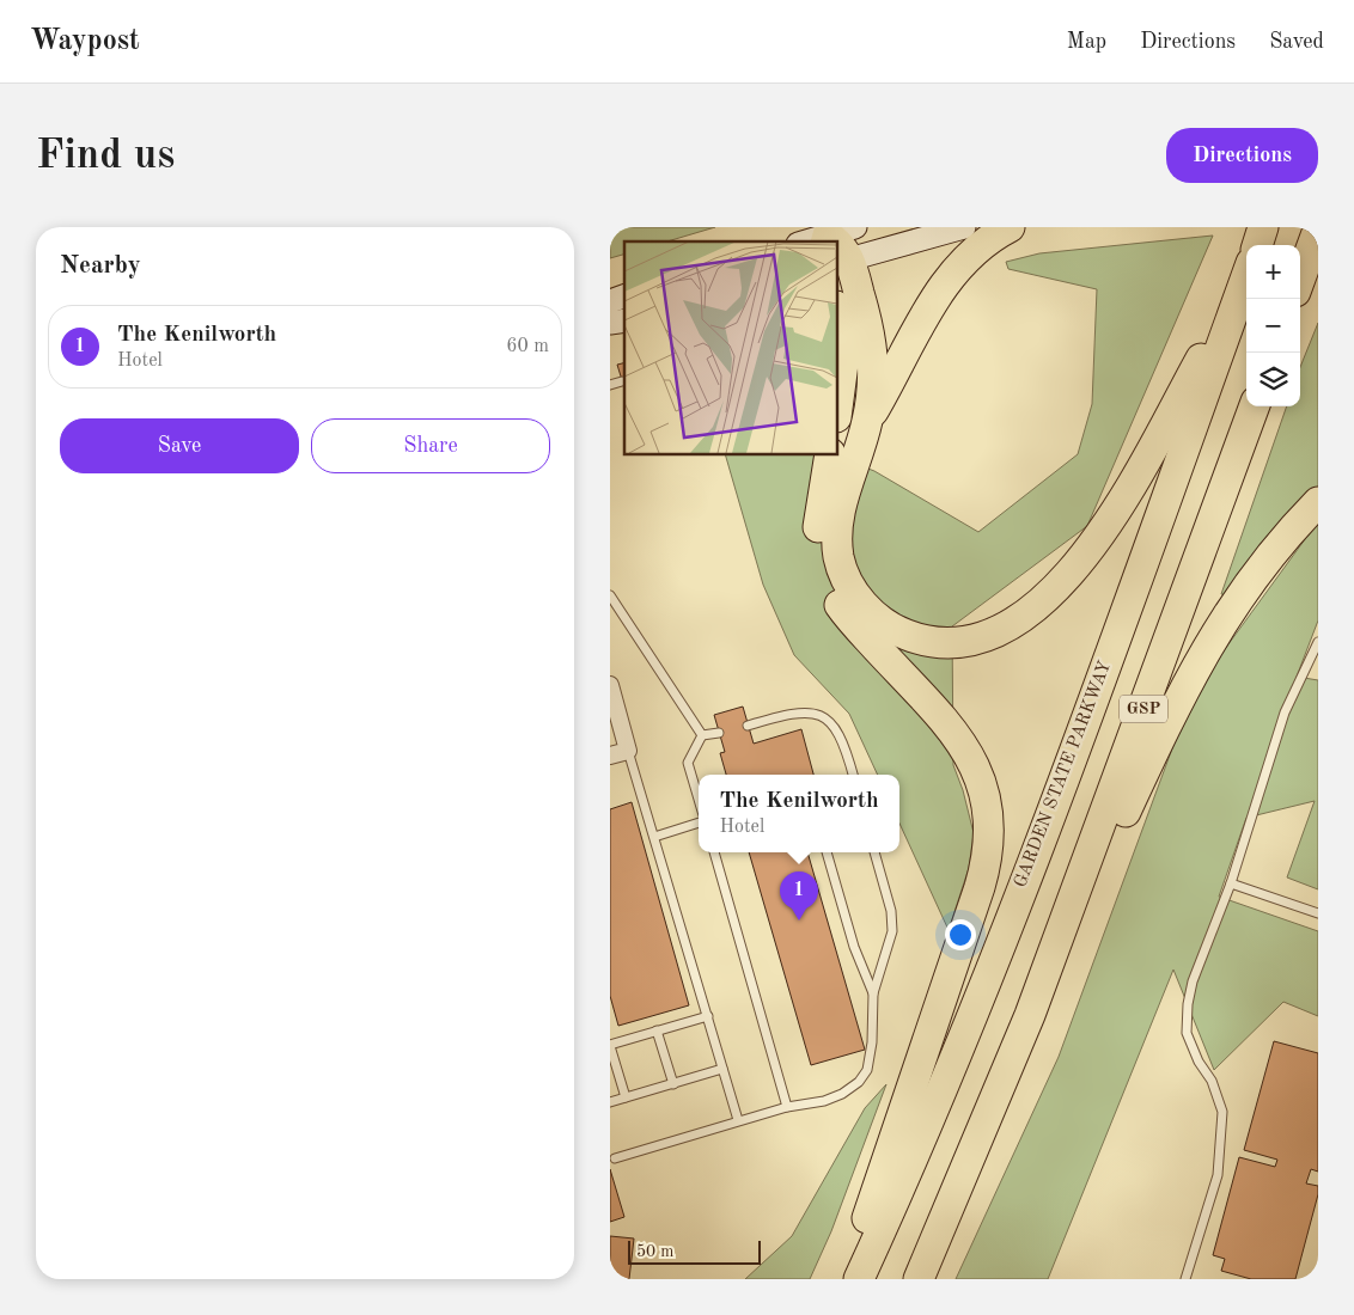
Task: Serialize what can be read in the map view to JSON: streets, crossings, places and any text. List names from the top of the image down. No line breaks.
{"streets":{"highway":["GSP","GARDEN STATE PARKWAY"]},"scale_bar":"50 m","page":{"header":"Waypost","nav":["Map","Directions","Saved"],"buttons":["Directions",["Save","Share"]],"title":"Find us","heading":"Nearby","map_buttons":["+","−"],"list":[{"mark":"1","name":"The Kenilworth","note":"Hotel","value":"60 m"}],"popup":["The Kenilworth","Hotel"],"pins":"1","scale":"50 m"}}
